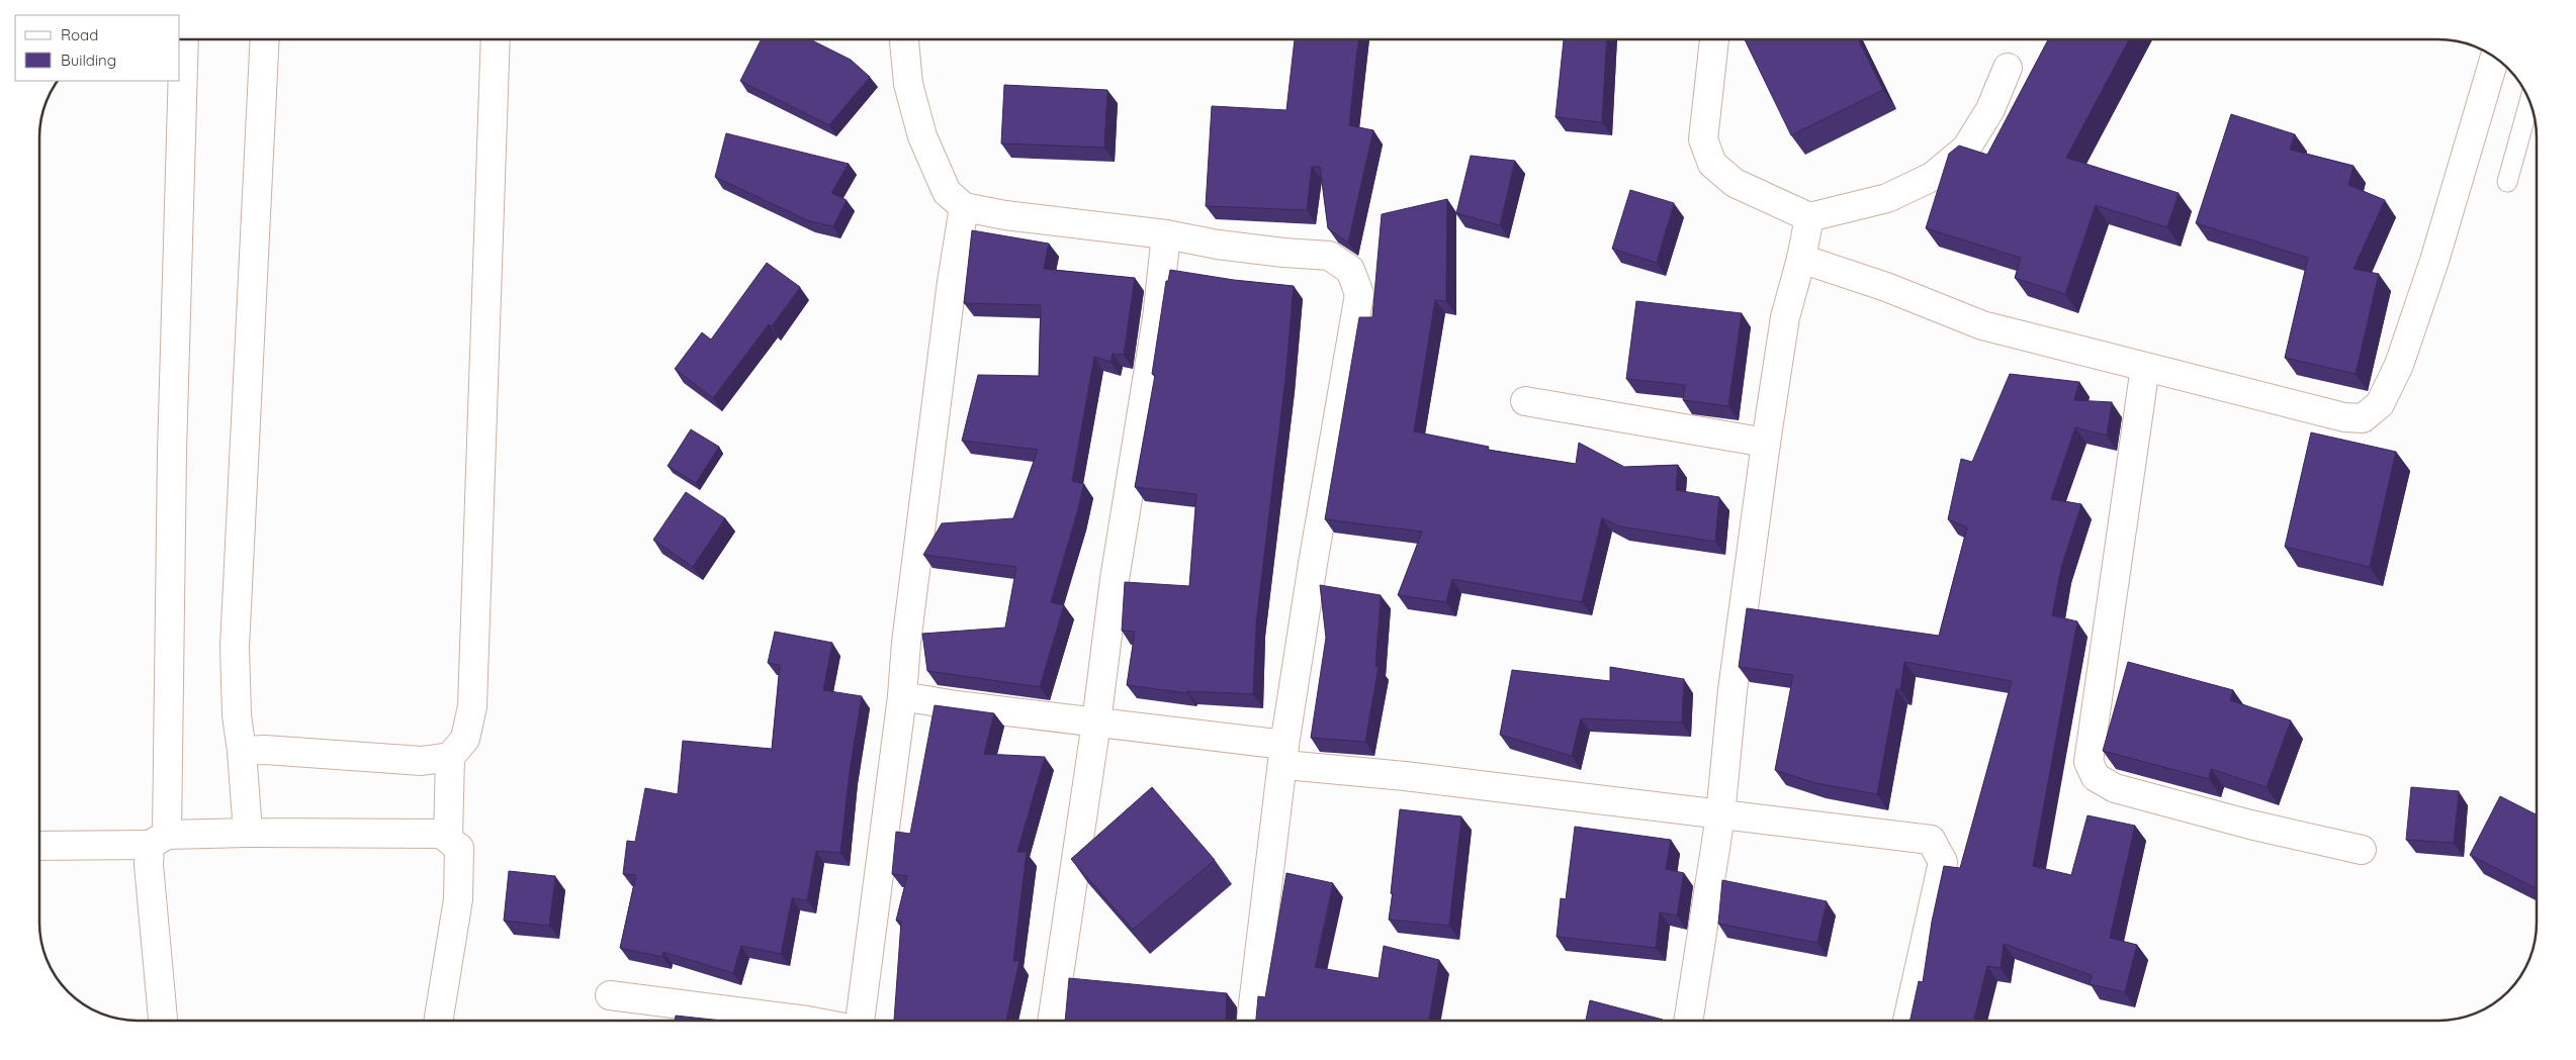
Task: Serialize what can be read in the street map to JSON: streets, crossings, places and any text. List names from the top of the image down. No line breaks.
{"legend":["Road","Building"]}
